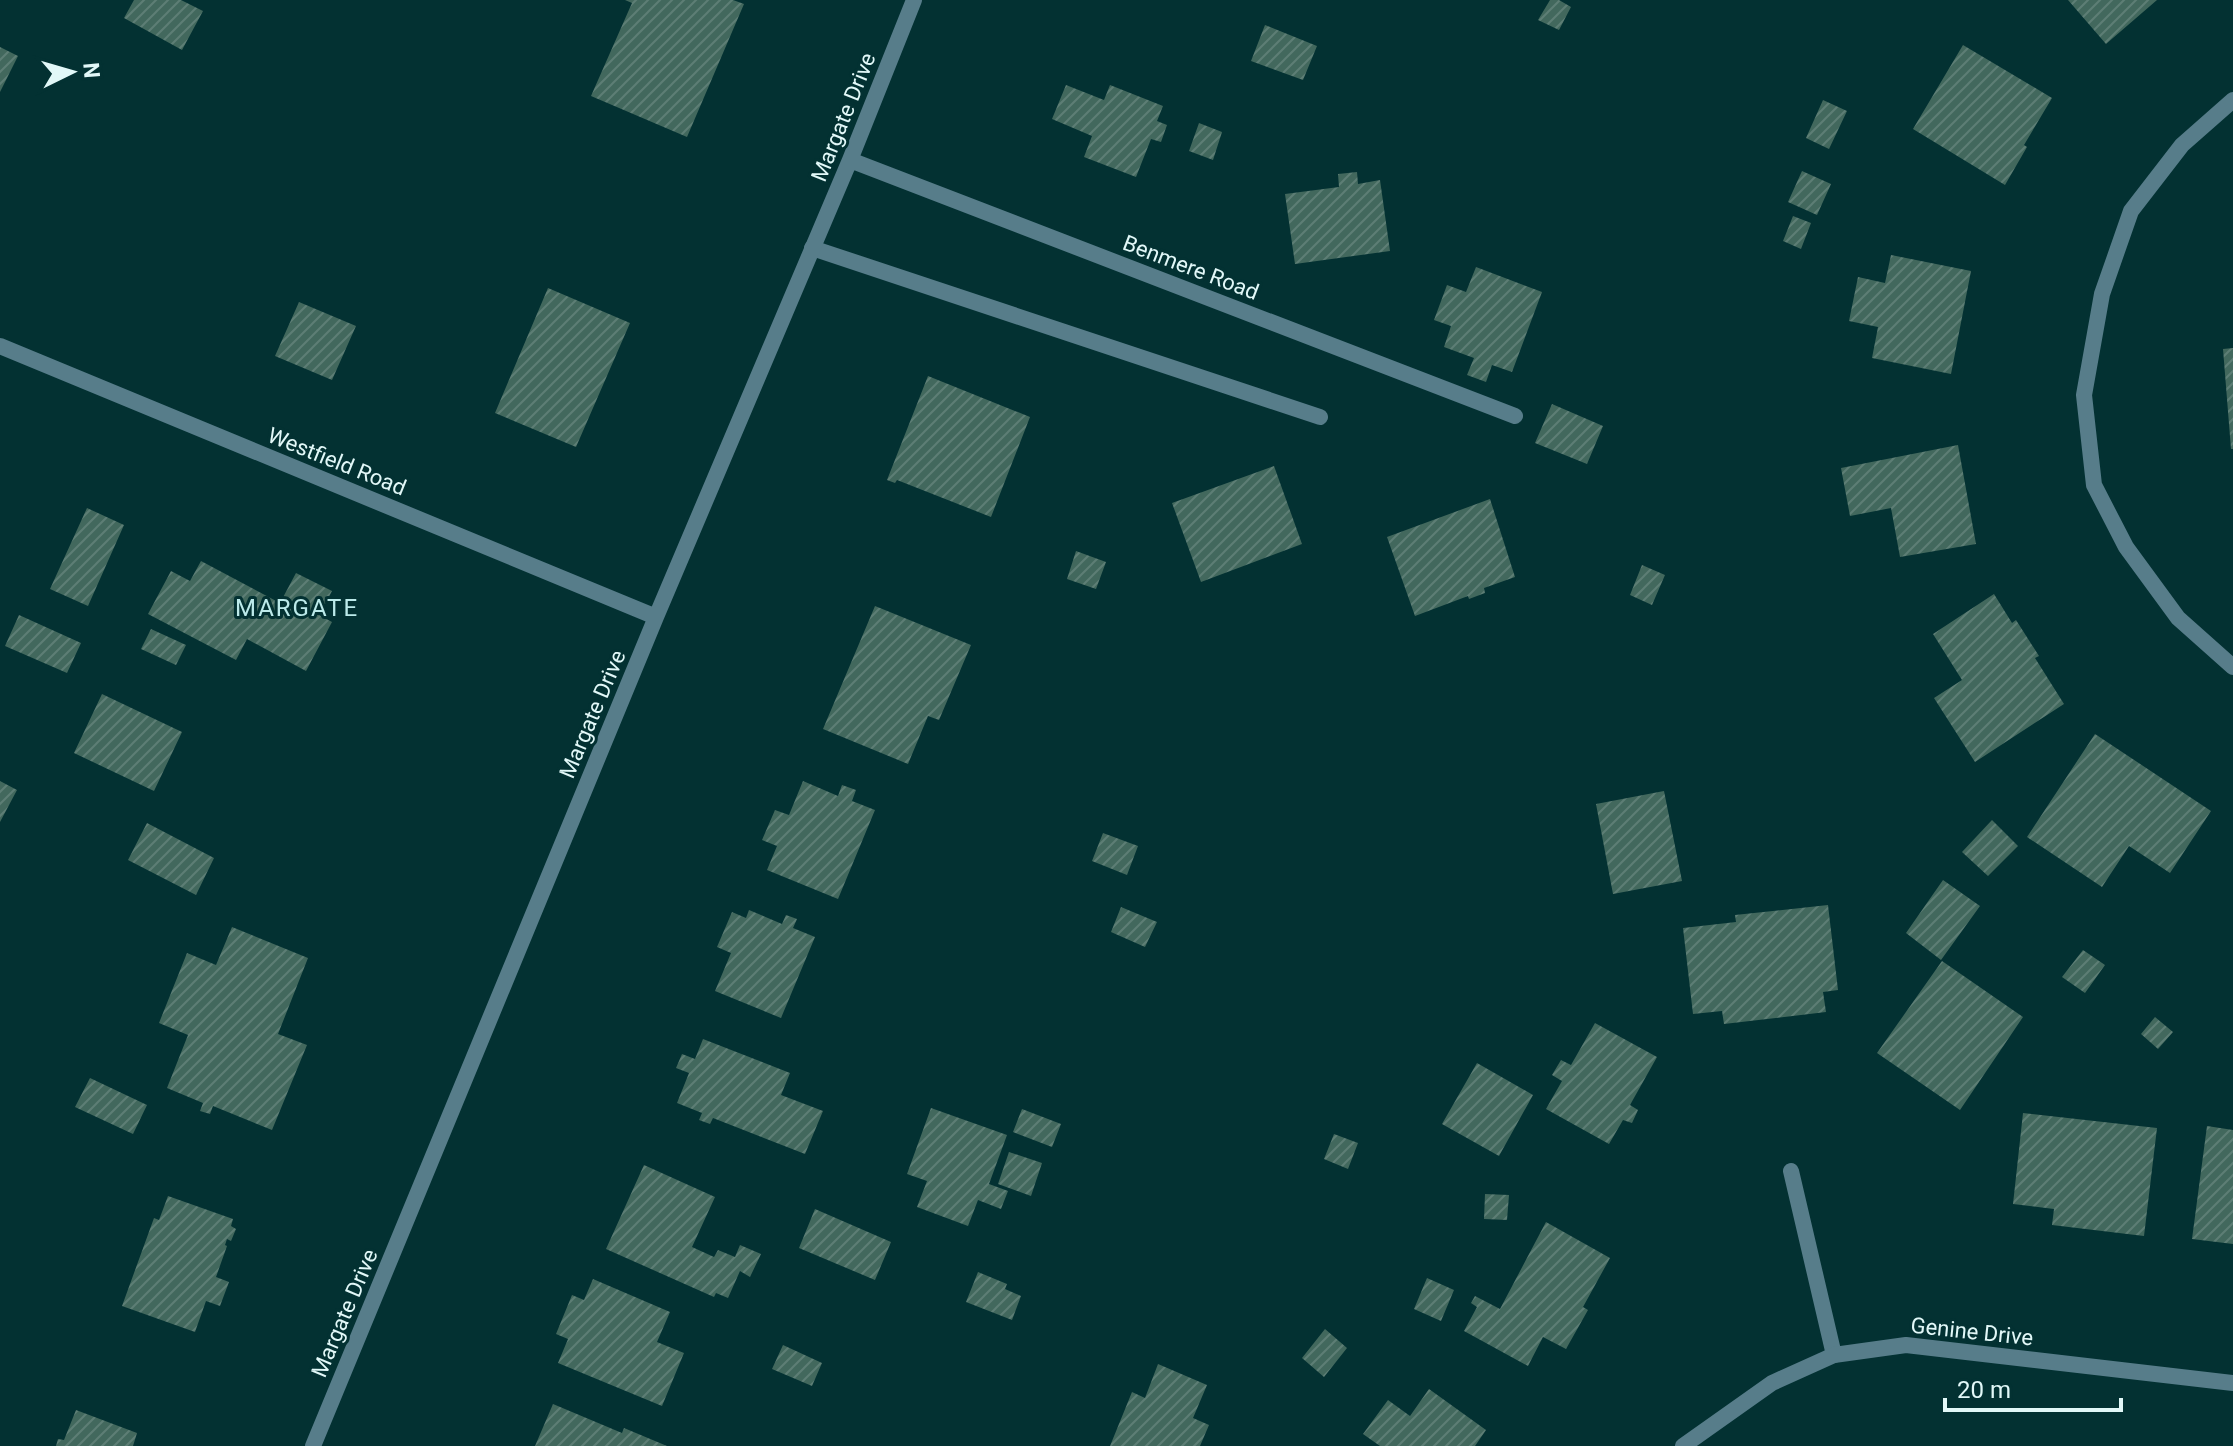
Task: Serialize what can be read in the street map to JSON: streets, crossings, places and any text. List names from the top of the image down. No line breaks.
{"streets":{"street":["Margate Drive","Benmere Road","Westfield Road","Genine Drive"]},"crossings":[["Margate Drive","Benmere Road"],["Margate Drive","Westfield Road"]],"districts":["MARGATE"],"scale_bar":"20 m","north":"right"}
